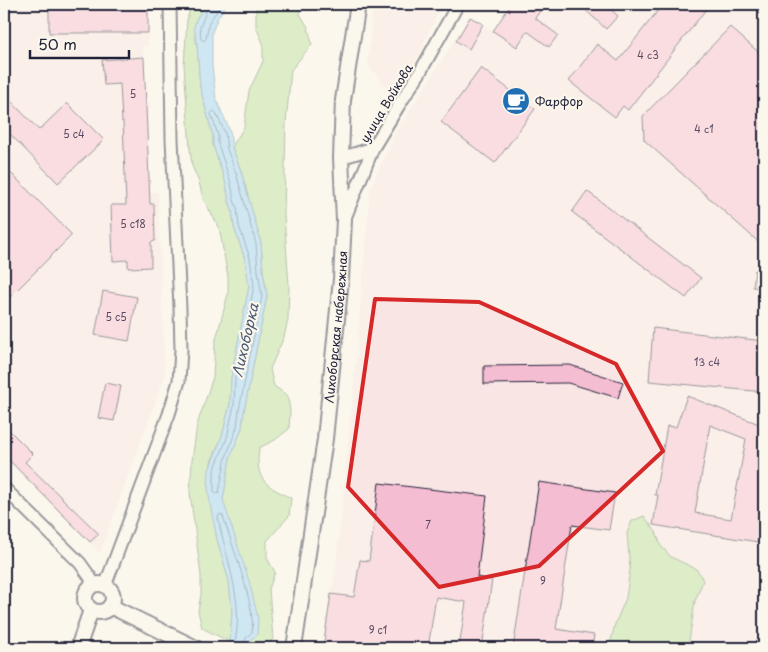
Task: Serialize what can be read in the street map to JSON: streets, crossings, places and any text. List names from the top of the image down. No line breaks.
{"streets":{"street":["улица Войкова","Лихоборская набережная"]},"crossings":[["улица Войкова","Лихоборская набережная"]],"water":["Лихоборка"],"places":{"cafe":["Фарфор"]},"house_numbers":["4 с3","5","4 с1","5 с4","5 с18","5 с5","13 с4","7","9","9 с1"],"scale_bar":"50 m"}
